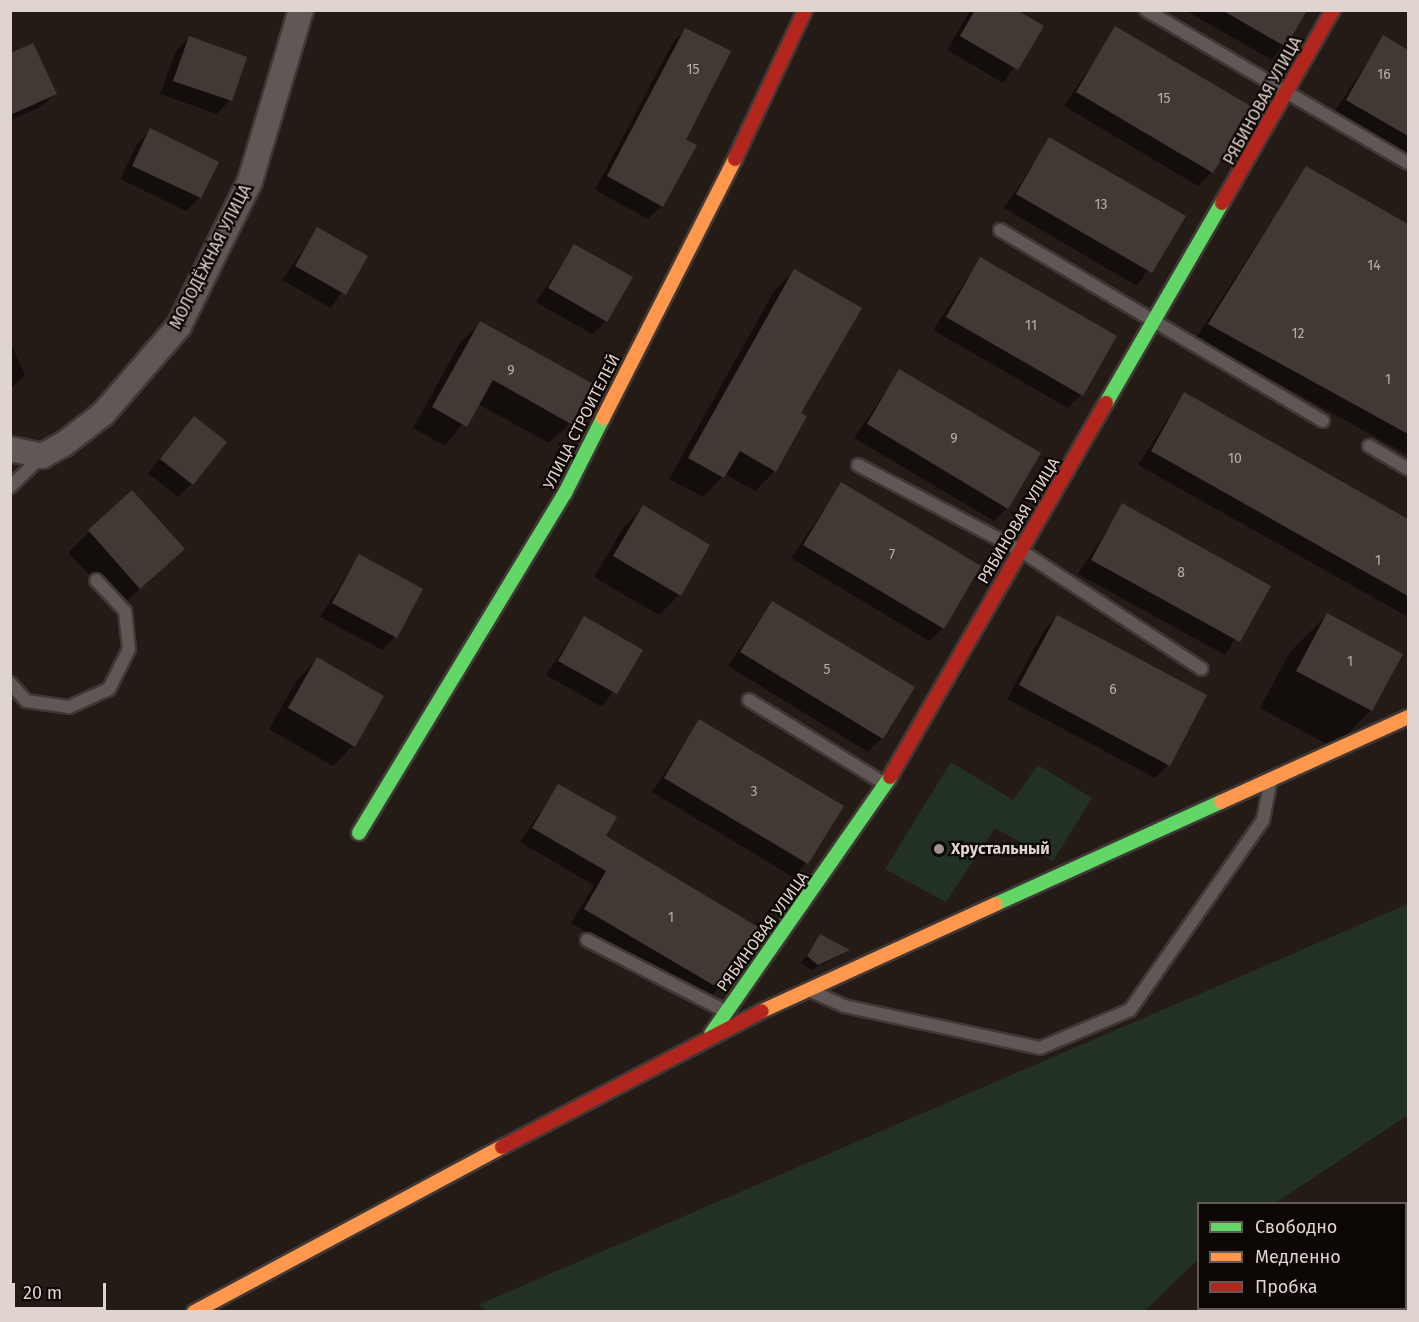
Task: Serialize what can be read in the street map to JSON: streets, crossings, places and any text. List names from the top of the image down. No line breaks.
{"streets":{"street":["РЯБИНОВАЯ УЛИЦА","МОЛОДЁЖНАЯ УЛИЦА","УЛИЦА СТРОИТЕЛЕЙ"]},"places":["Хрустальный"],"house_numbers":["15","16","15","13","14","11","12","9","1","9","10","7","1","8","1","5","6","3","1"],"legend":["Свободно","Медленно","Пробка"],"scale_bar":"20 m"}
